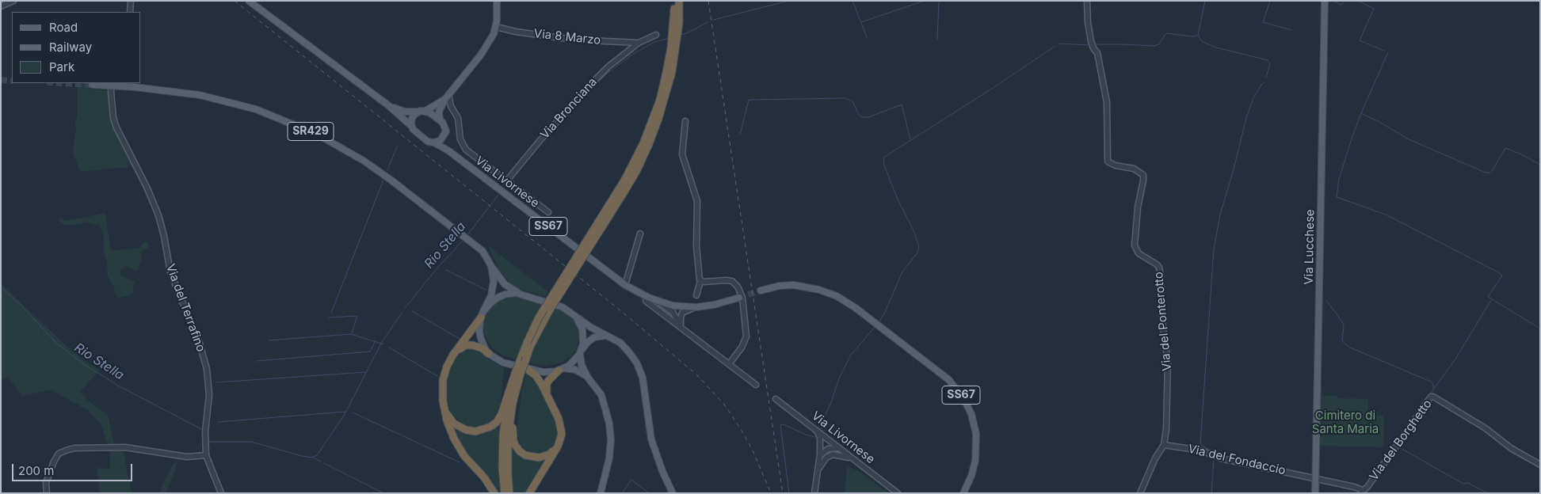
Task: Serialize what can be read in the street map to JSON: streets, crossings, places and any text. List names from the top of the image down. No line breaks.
{"streets":{"main road":["SR429","Via Livornese","SS67","Via Lucchese"],"street":["Via 8 Marzo","Via Bronciana","Via del Terrafino","Via del Ponterotto","Via del Borghetto","Via del Fondaccio"]},"crossings":[["Via 8 Marzo","Via Bronciana"],["Via Livornese","SS67"],["Via Lucchese","Via del Fondaccio"],["Via del Ponterotto","Via del Fondaccio"],["Via del Borghetto","Via del Fondaccio"]],"water":["Rio Stella"],"parks":["Cimitero di Santa Maria"],"legend":["Road","Railway","Park"],"scale_bar":"200 m"}
